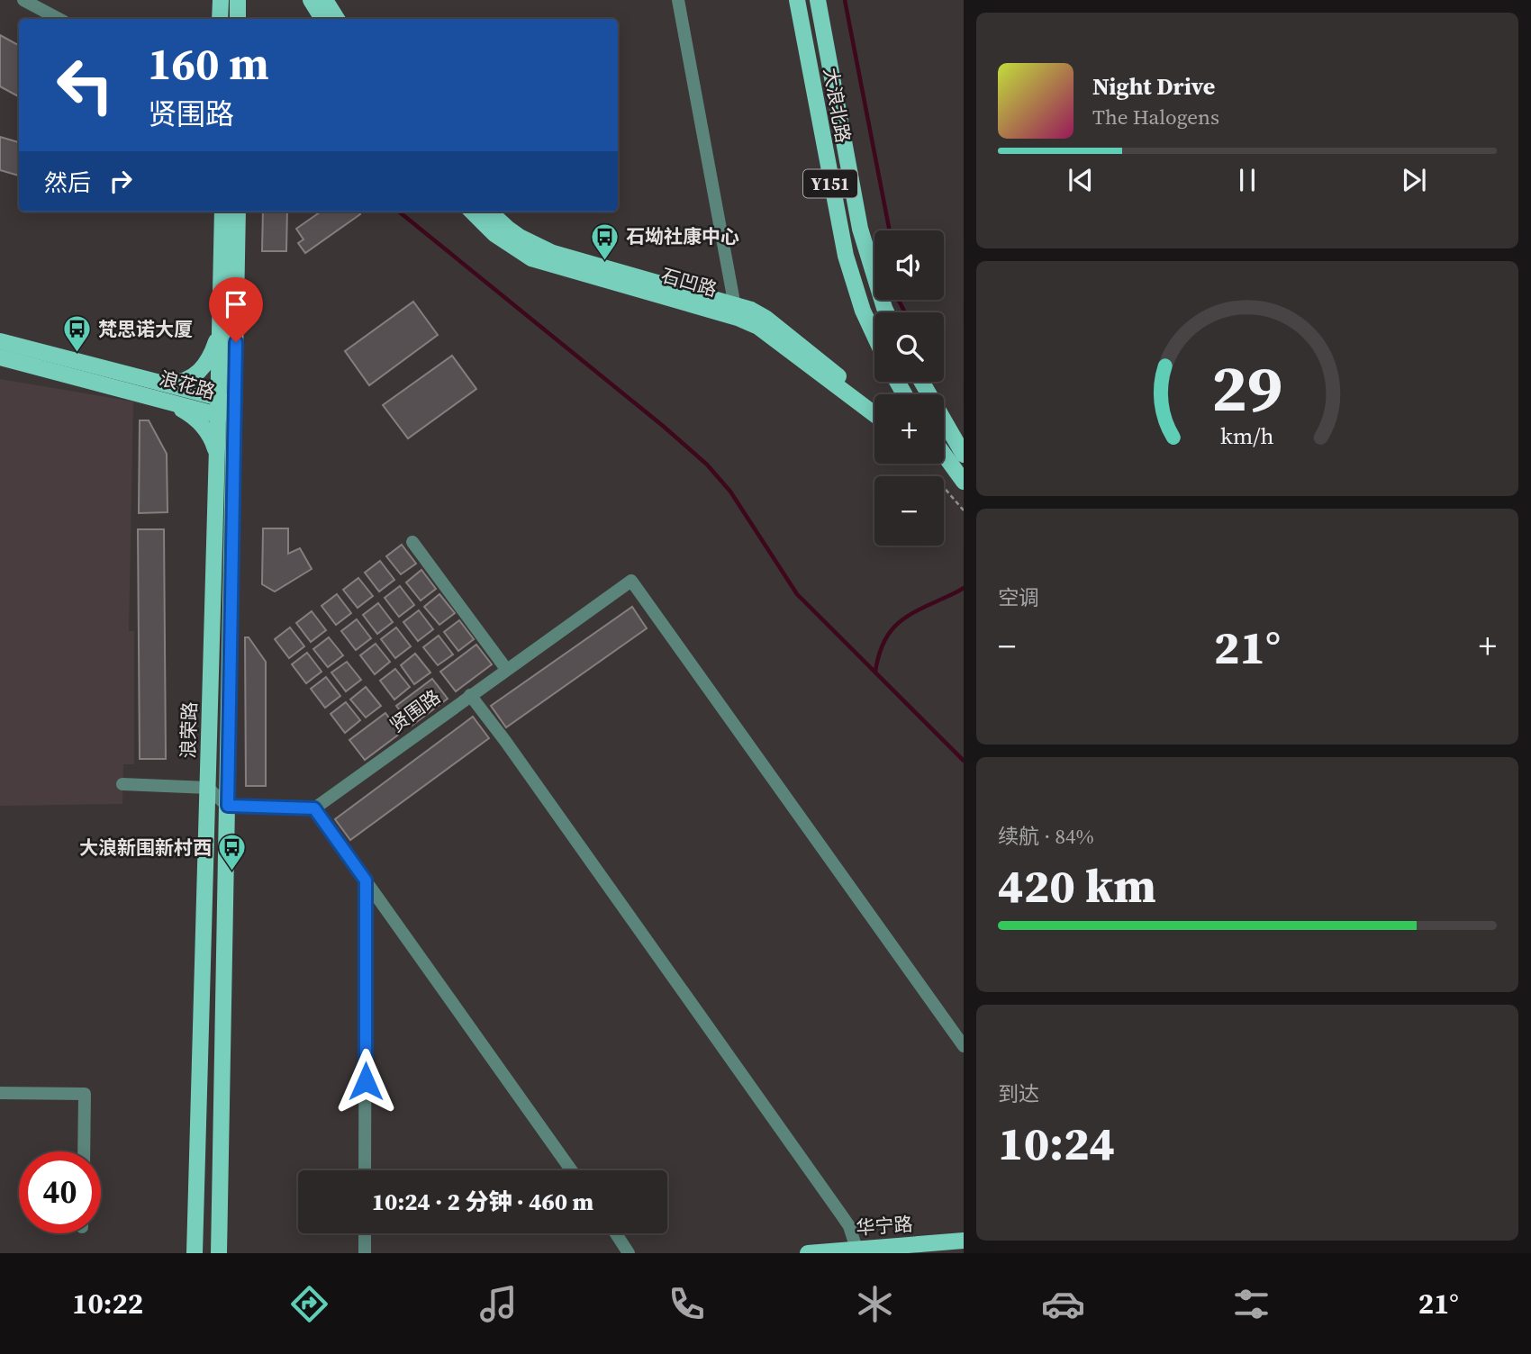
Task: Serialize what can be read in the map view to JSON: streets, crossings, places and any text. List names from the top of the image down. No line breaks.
{"streets":{"main road":["大浪北路","Y151","石凹路","浪花路","浪荣路","华宁路"],"street":["贤围路"]},"crossings":[["浪花路","浪荣路"]],"places":{"bus stop":["石坳社康中心","梵思诺大厦","大浪新围新村西"]},"page":{"turn":["160 m","贤围路"],"song":["Night Drive","The Halogens"],"then":"然后","map_buttons":["+","−"],"tile":["空调",["续航 · 84%","420 km"],["到达","10:24"]],"heat":["−","21°","+"],"limit":"40","trip":"10:24 · 2 分钟 · 460 m","tabs":["10:22","21°"],"gauge":["29","km/h"]}}
